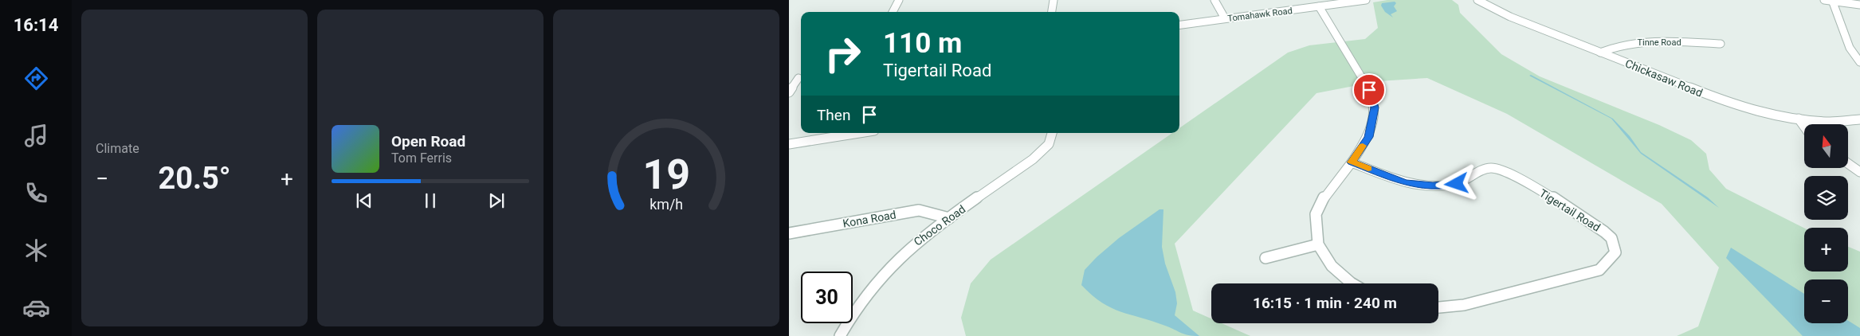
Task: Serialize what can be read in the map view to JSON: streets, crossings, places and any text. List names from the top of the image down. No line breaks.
{"streets":{"street":["Tomahawk Road","Tinne Road","Chickasaw Road","Tigertail Road","Kona Road","Choco Road"]},"crossings":[["Tinne Road","Chickasaw Road"],["Kona Road","Choco Road"]],"north":"top","page":{"tabs":"16:14","tile":"Climate","turn":["110 m","Tigertail Road"],"then":"Then","map_buttons":["+","−"],"song":["Open Road","Tom Ferris"],"heat":["−","20.5°","+"],"limit":"30","trip":"16:15 · 1 min · 240 m","gauge":["19","km/h"]}}
